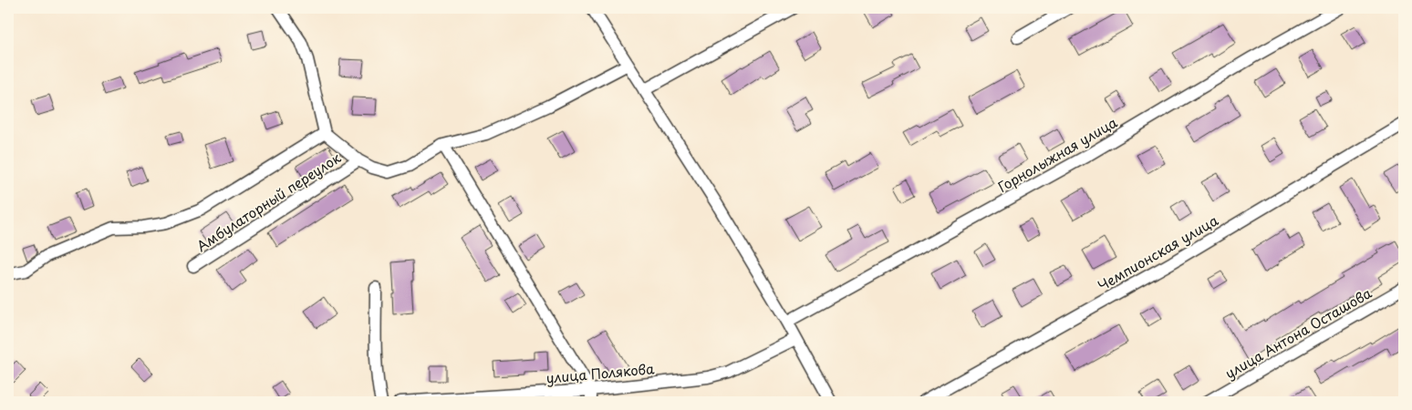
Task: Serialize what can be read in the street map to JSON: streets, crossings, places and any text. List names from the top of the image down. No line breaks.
{"streets":{"street":["Горнолыжная улица","Амбулаторный переулок","Чемпионская улица","улица Антона Осташова","улица Полякова"]}}
